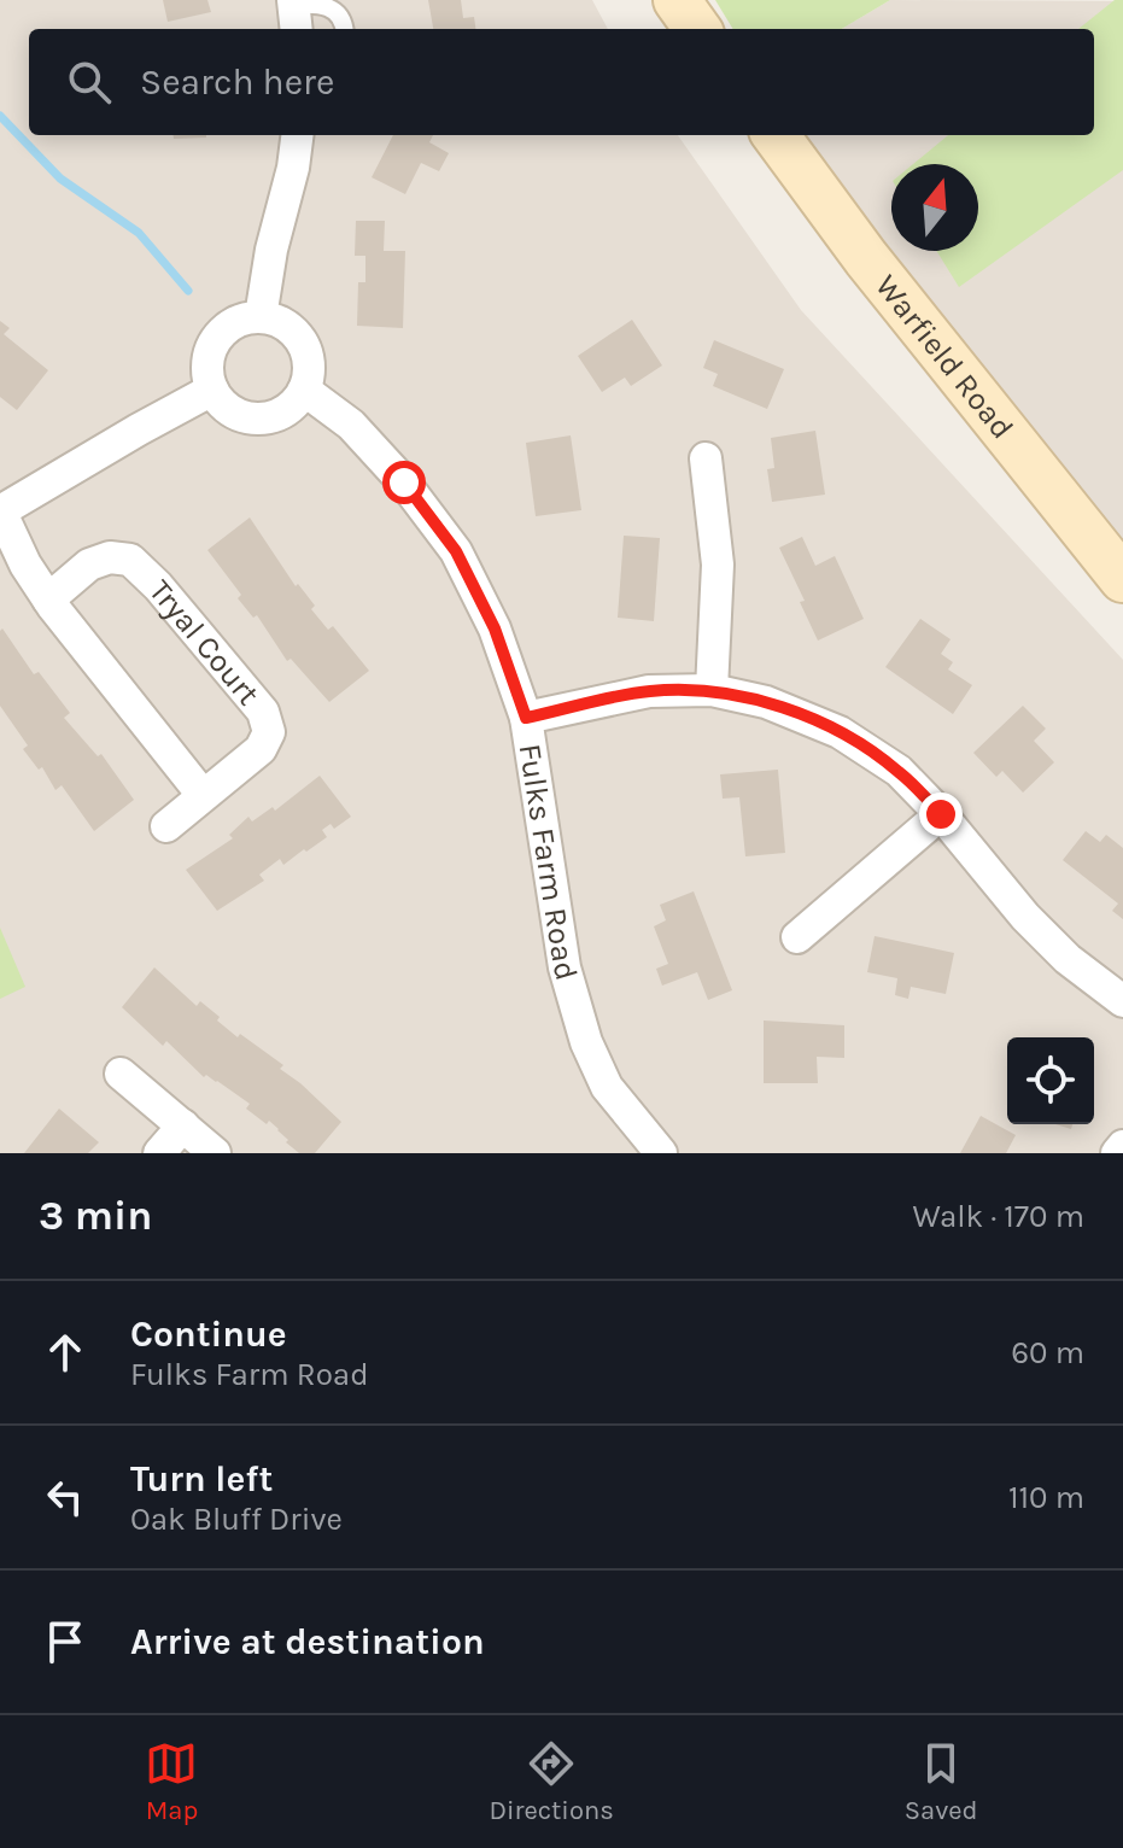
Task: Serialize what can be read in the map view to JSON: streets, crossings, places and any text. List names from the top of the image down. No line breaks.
{"streets":{"street":["Warfield Road","Tryal Court","Fulks Farm Road"]},"north":"top","page":{"search":"Search here","heading":["3 min","Walk · 170 m"],"list":[["Continue","Fulks Farm Road","60 m"],["Turn left","Oak Bluff Drive","110 m"],"Arrive at destination"],"nav":["Map","Directions","Saved"]}}
